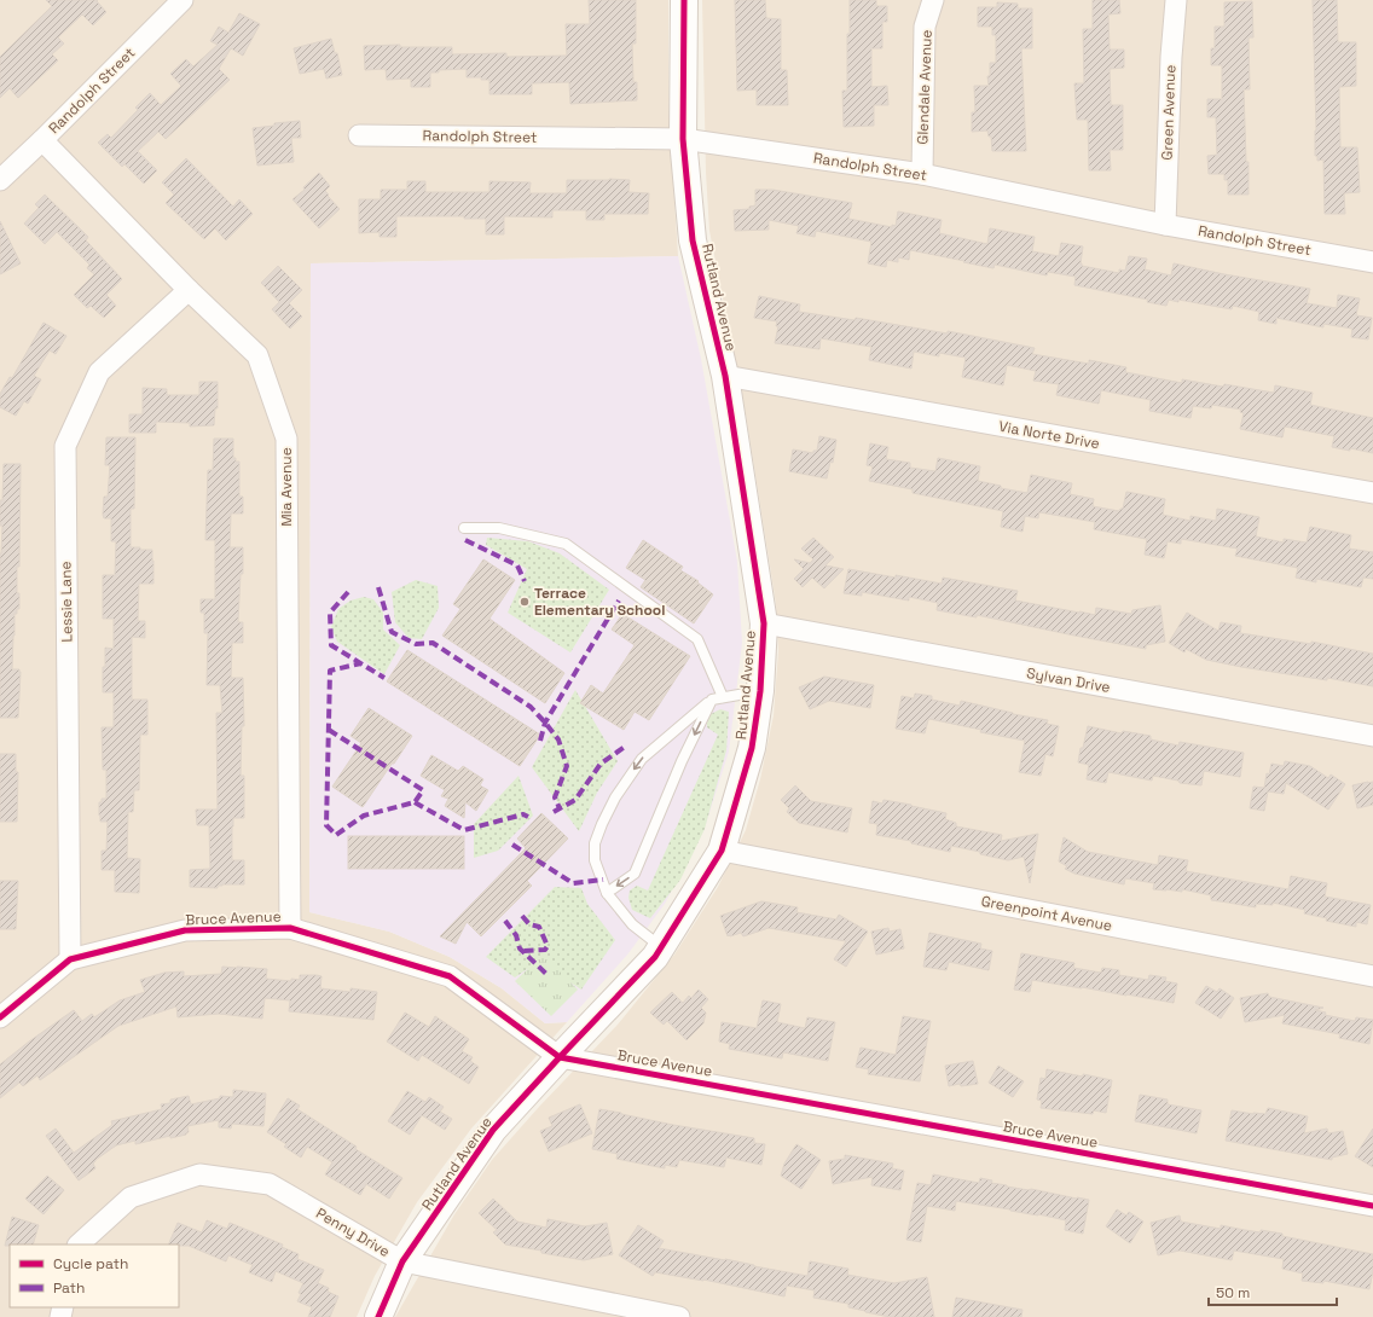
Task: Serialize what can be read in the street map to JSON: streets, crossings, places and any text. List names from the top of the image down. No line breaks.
{"streets":{"street":["Glendale Avenue","Randolph Street","Green Avenue","Rutland Avenue","Via Norte Drive","Mia Avenue","Lessie Lane","Sylvan Drive","Greenpoint Avenue","Bruce Avenue","Penny Drive"]},"crossings":[["Glendale Avenue","Randolph Street"],["Randolph Street","Green Avenue"],["Randolph Street","Rutland Avenue"],["Randolph Street","Mia Avenue"],["Rutland Avenue","Via Norte Drive"],["Rutland Avenue","Sylvan Drive"],["Rutland Avenue","Greenpoint Avenue"],["Rutland Avenue","Bruce Avenue"],["Rutland Avenue","Penny Drive"],["Mia Avenue","Lessie Lane"],["Mia Avenue","Bruce Avenue"],["Lessie Lane","Bruce Avenue"]],"places":["Terrace Elementary School"],"legend":["Cycle path","Path"],"scale_bar":"50 m"}
